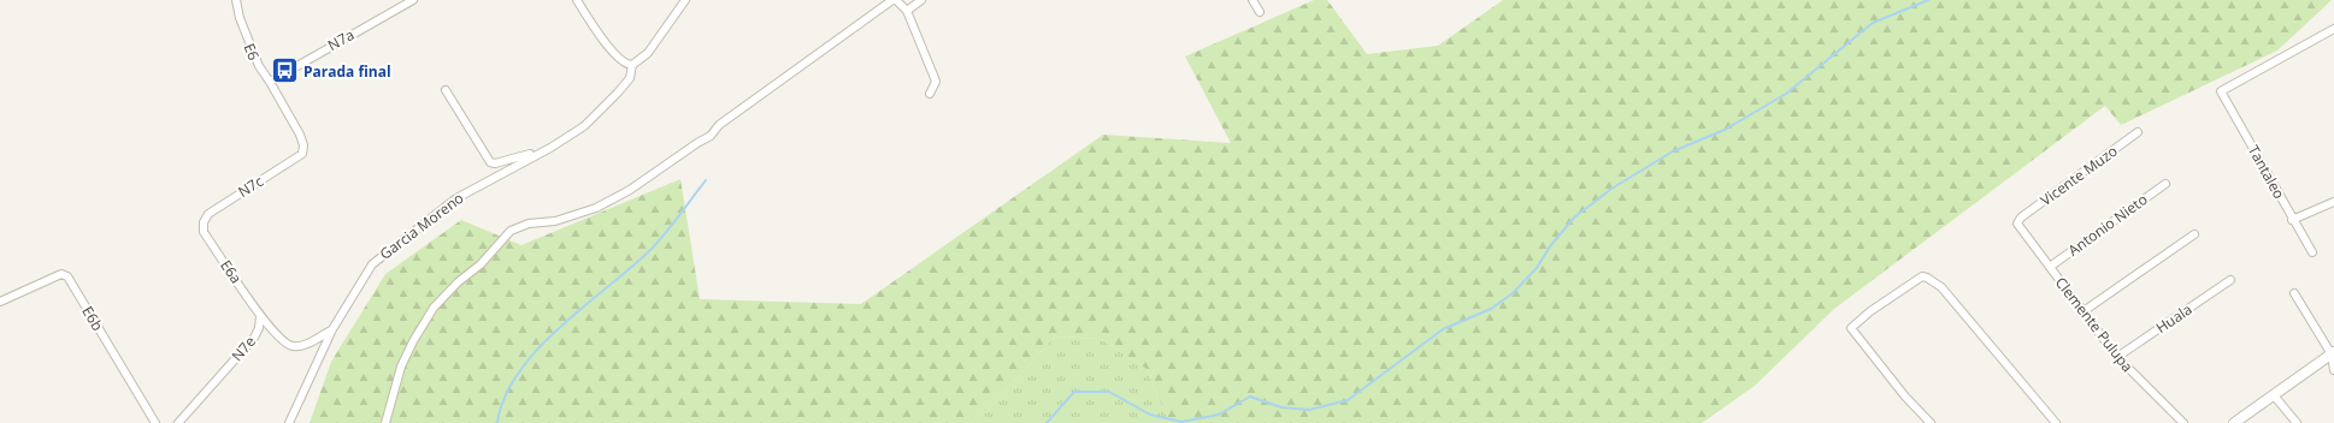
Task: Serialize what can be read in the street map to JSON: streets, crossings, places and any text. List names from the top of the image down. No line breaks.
{"streets":{"street":["N7a","E6","Tantaleo","Vicente Muzo","N7c","Antonio Nieto","Garcia Moreno","E6a","E6b","Huala","Clemente Pulupa","N7e"]},"crossings":[["N7a","E6"],["E6","N7c"],["Vicente Muzo","Clemente Pulupa"],["N7c","E6a"],["Antonio Nieto","Clemente Pulupa"],["Garcia Moreno","N7e"],["E6a","N7e"],["Huala","Clemente Pulupa"]],"places":{"bus stop":["Parada final"]}}
